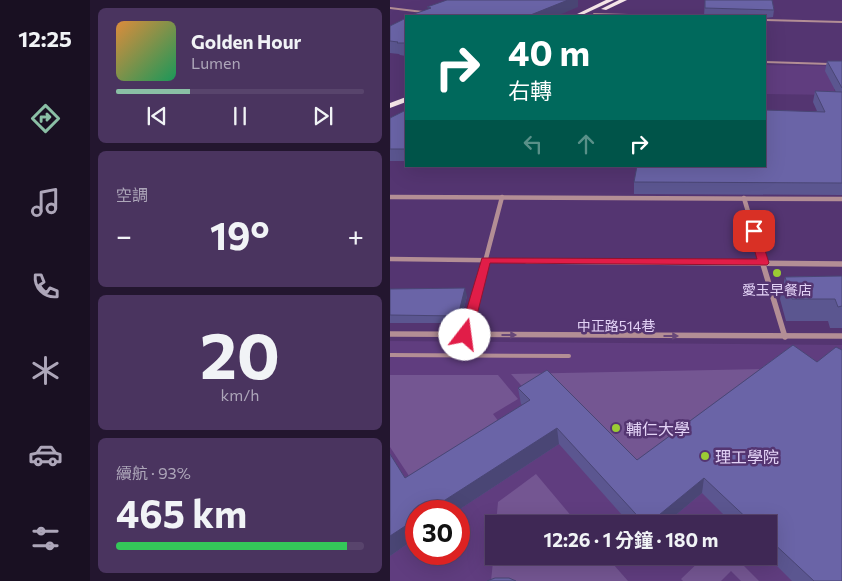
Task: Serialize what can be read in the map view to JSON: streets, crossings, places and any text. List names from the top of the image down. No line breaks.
{"streets":{"street":["中正路514巷"]},"one_way":["中正路514巷"],"places":["愛玉早餐店","輔仁大學","理工學院"],"page":{"tabs":"12:25","turn":["40 m","右轉"],"song":["Golden Hour","Lumen"],"tile":["空調",["20","km/h"],["續航 · 93%","465 km"]],"heat":["−","19°","+"],"limit":"30","trip":"12:26 · 1 分鐘 · 180 m"}}
